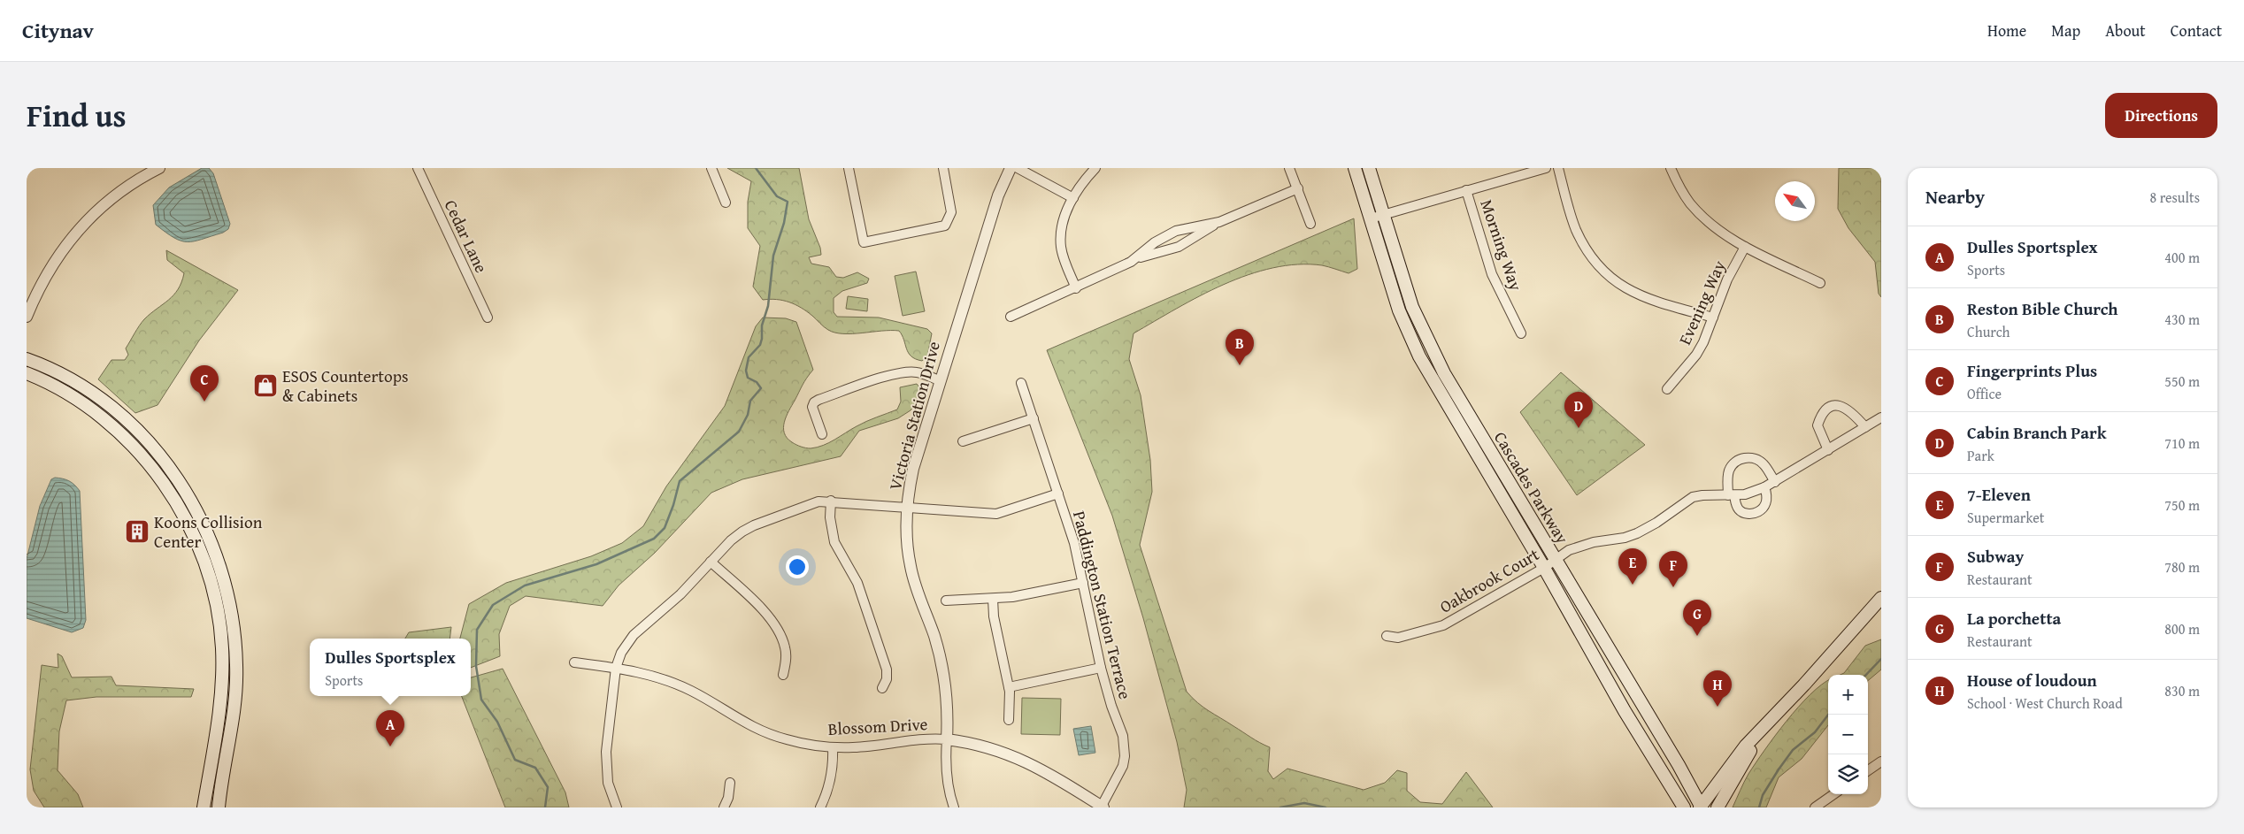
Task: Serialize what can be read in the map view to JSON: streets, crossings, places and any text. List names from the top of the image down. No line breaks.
{"streets":{"main road":["Cascades Parkway"],"street":["Cedar Lane","Morning Way","Evening Way","Victoria Station Drive","Oakbrook Court","Paddington Station Terrace","Blossom Drive"]},"crossings":[["Victoria Station Drive","Blossom Drive"],["Cascades Parkway","Oakbrook Court"],["Paddington Station Terrace","Blossom Drive"]],"places":{"shop":["ESOS Countertops & Cabinets"],"building":["Koons Collision Center"]},"north":"top left","page":{"header":"Citynav","nav":["Home","Map","About","Contact"],"title":"Find us","buttons":"Directions","heading":["Nearby","8 results"],"list":[{"mark":"A","name":"Dulles Sportsplex","note":"Sports","value":"400 m"},{"mark":"B","name":"Reston Bible Church","note":"Church","value":"430 m"},{"mark":"C","name":"Fingerprints Plus","note":"Office","value":"550 m"},{"mark":"D","name":"Cabin Branch Park","note":"Park","value":"710 m"},{"mark":"E","name":"7-Eleven","note":"Supermarket","value":"750 m"},{"mark":"F","name":"Subway","note":"Restaurant","value":"780 m"},{"mark":"G","name":"La porchetta","note":"Restaurant","value":"800 m"},{"mark":"H","name":"House of loudoun","note":"School · West Church Road","value":"830 m"}],"pins":["B","C","D","E","F","G","H","A"],"popup":["Dulles Sportsplex","Sports"],"map_buttons":["+","−"]}}
